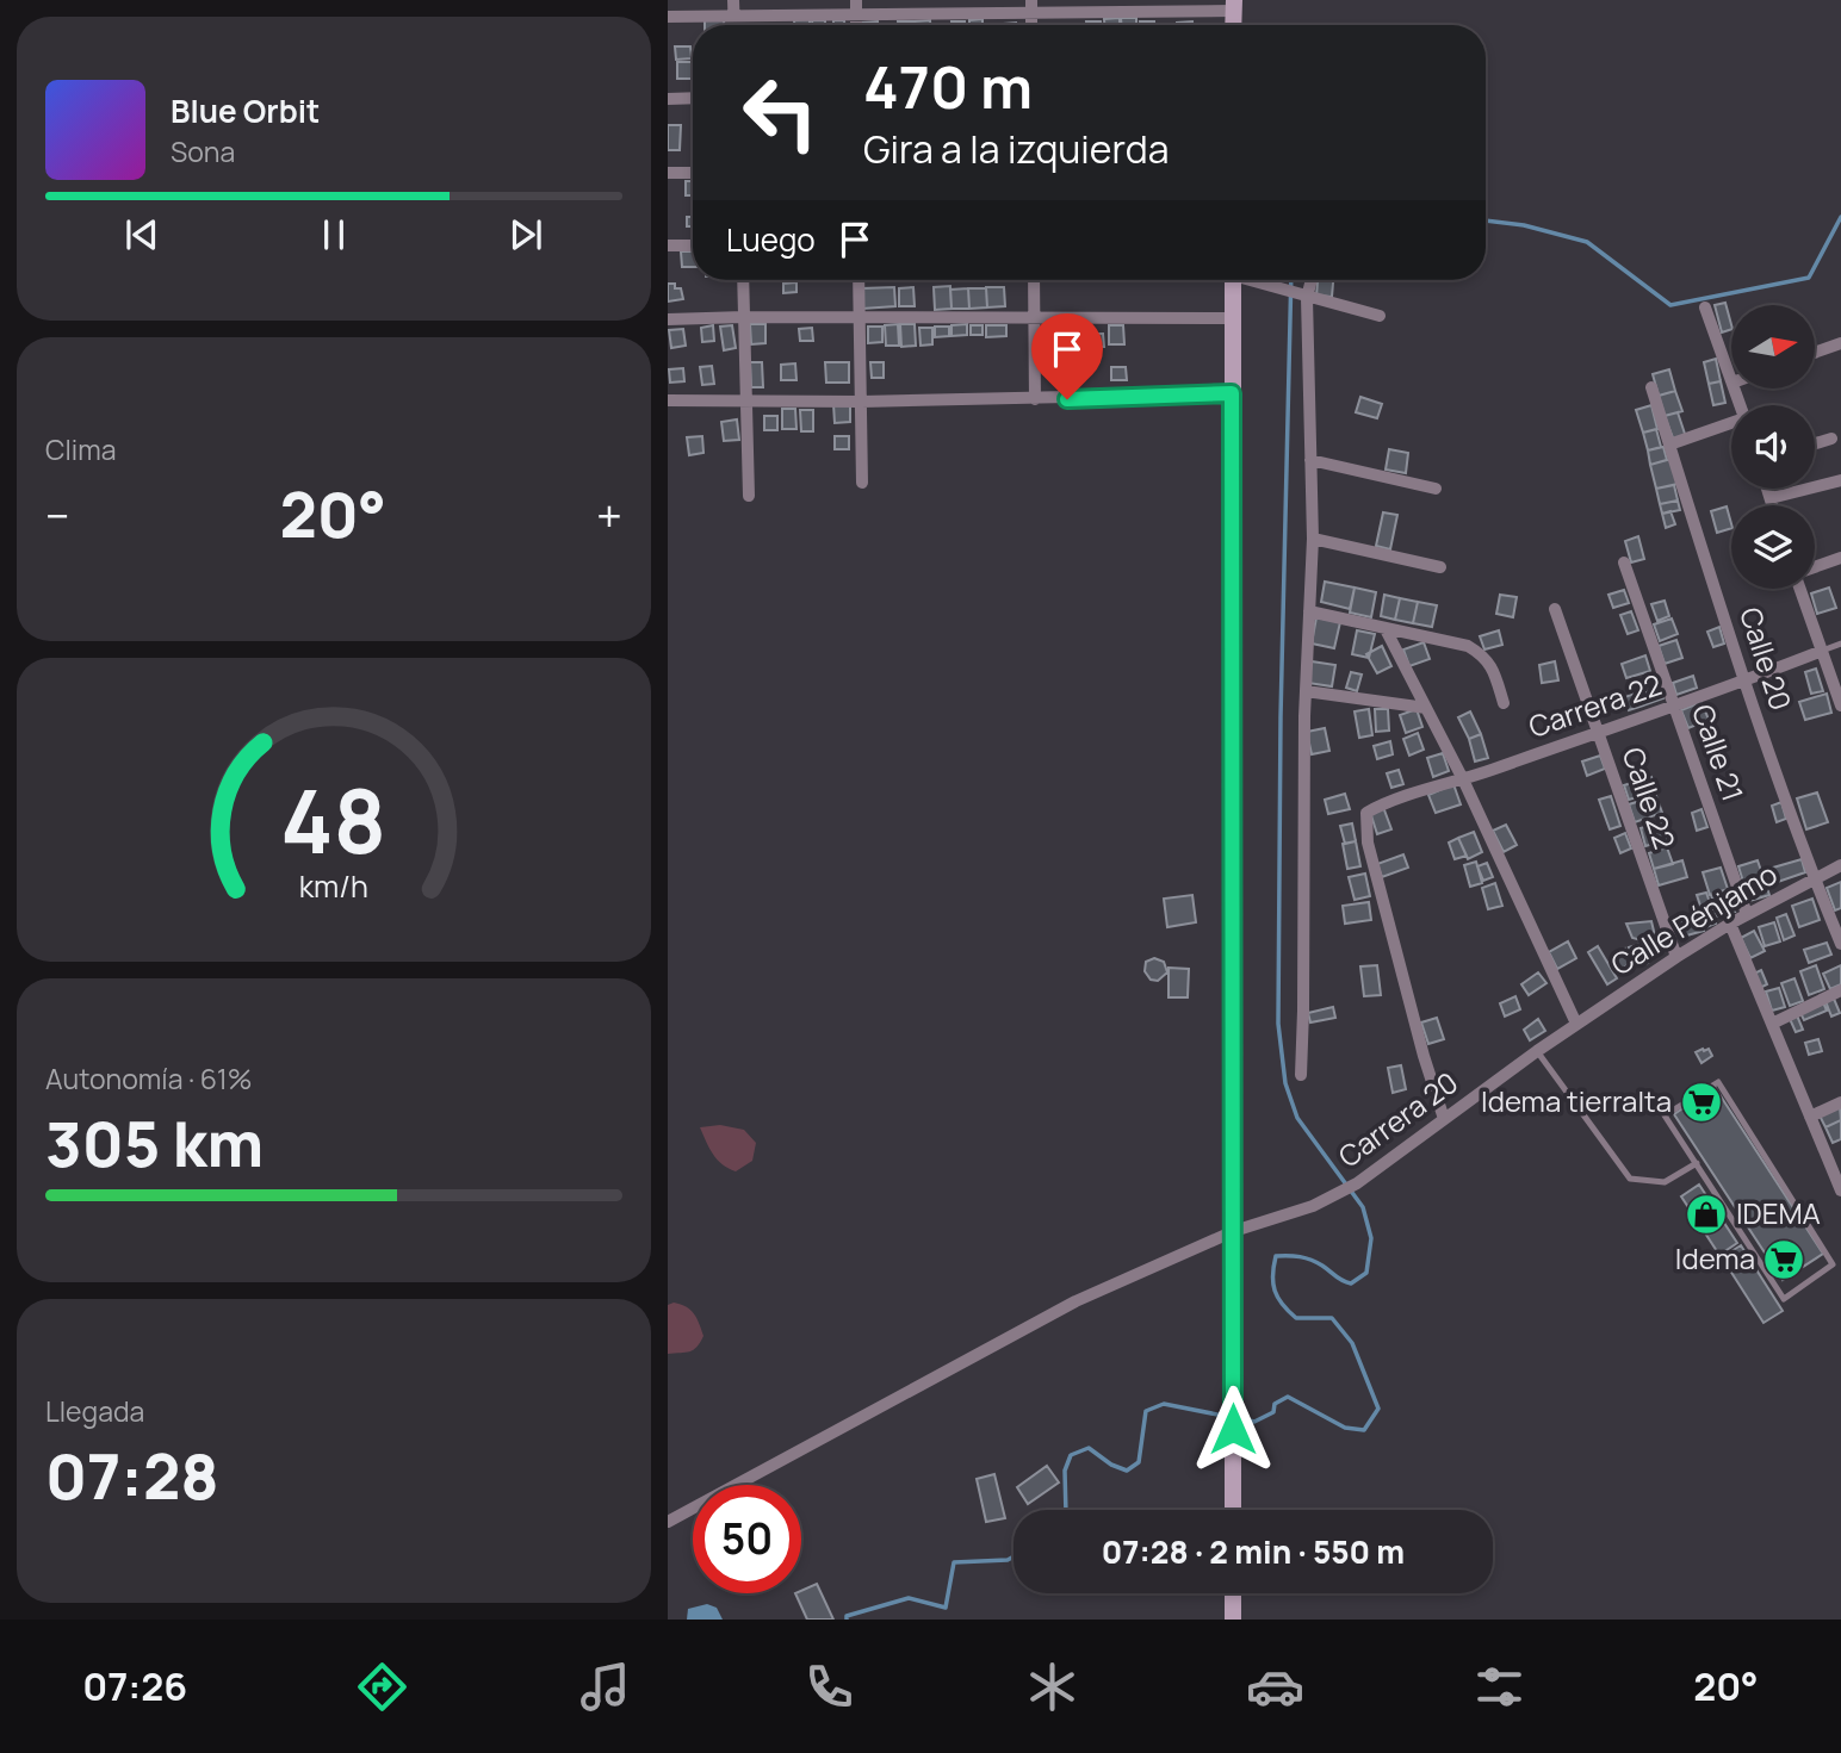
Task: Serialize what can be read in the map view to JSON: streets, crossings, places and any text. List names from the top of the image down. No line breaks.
{"streets":{"street":["Calle 20","Carrera 22","Calle 21","Calle 22","Calle Pénjamo","Carrera 20"]},"crossings":[["Calle 20","Carrera 22"],["Calle 20","Calle Pénjamo"],["Carrera 22","Calle 21"],["Carrera 22","Calle 22"],["Carrera 22","Carrera 20"],["Calle 21","Calle Pénjamo"],["Calle 22","Calle Pénjamo"],["Calle Pénjamo","Carrera 20"]],"places":{"supermarket":["Idema tierralta","Idema"],"shop":["IDEMA"]},"north":"right","page":{"turn":["470 m","Gira a la izquierda"],"song":["Blue Orbit","Sona"],"then":"Luego","tile":["Clima",["Autonomía · 61%","305 km"],["Llegada","07:28"]],"heat":["−","20°","+"],"limit":"50","trip":"07:28 · 2 min · 550 m","tabs":["07:26","20°"],"gauge":["48","km/h"]}}
